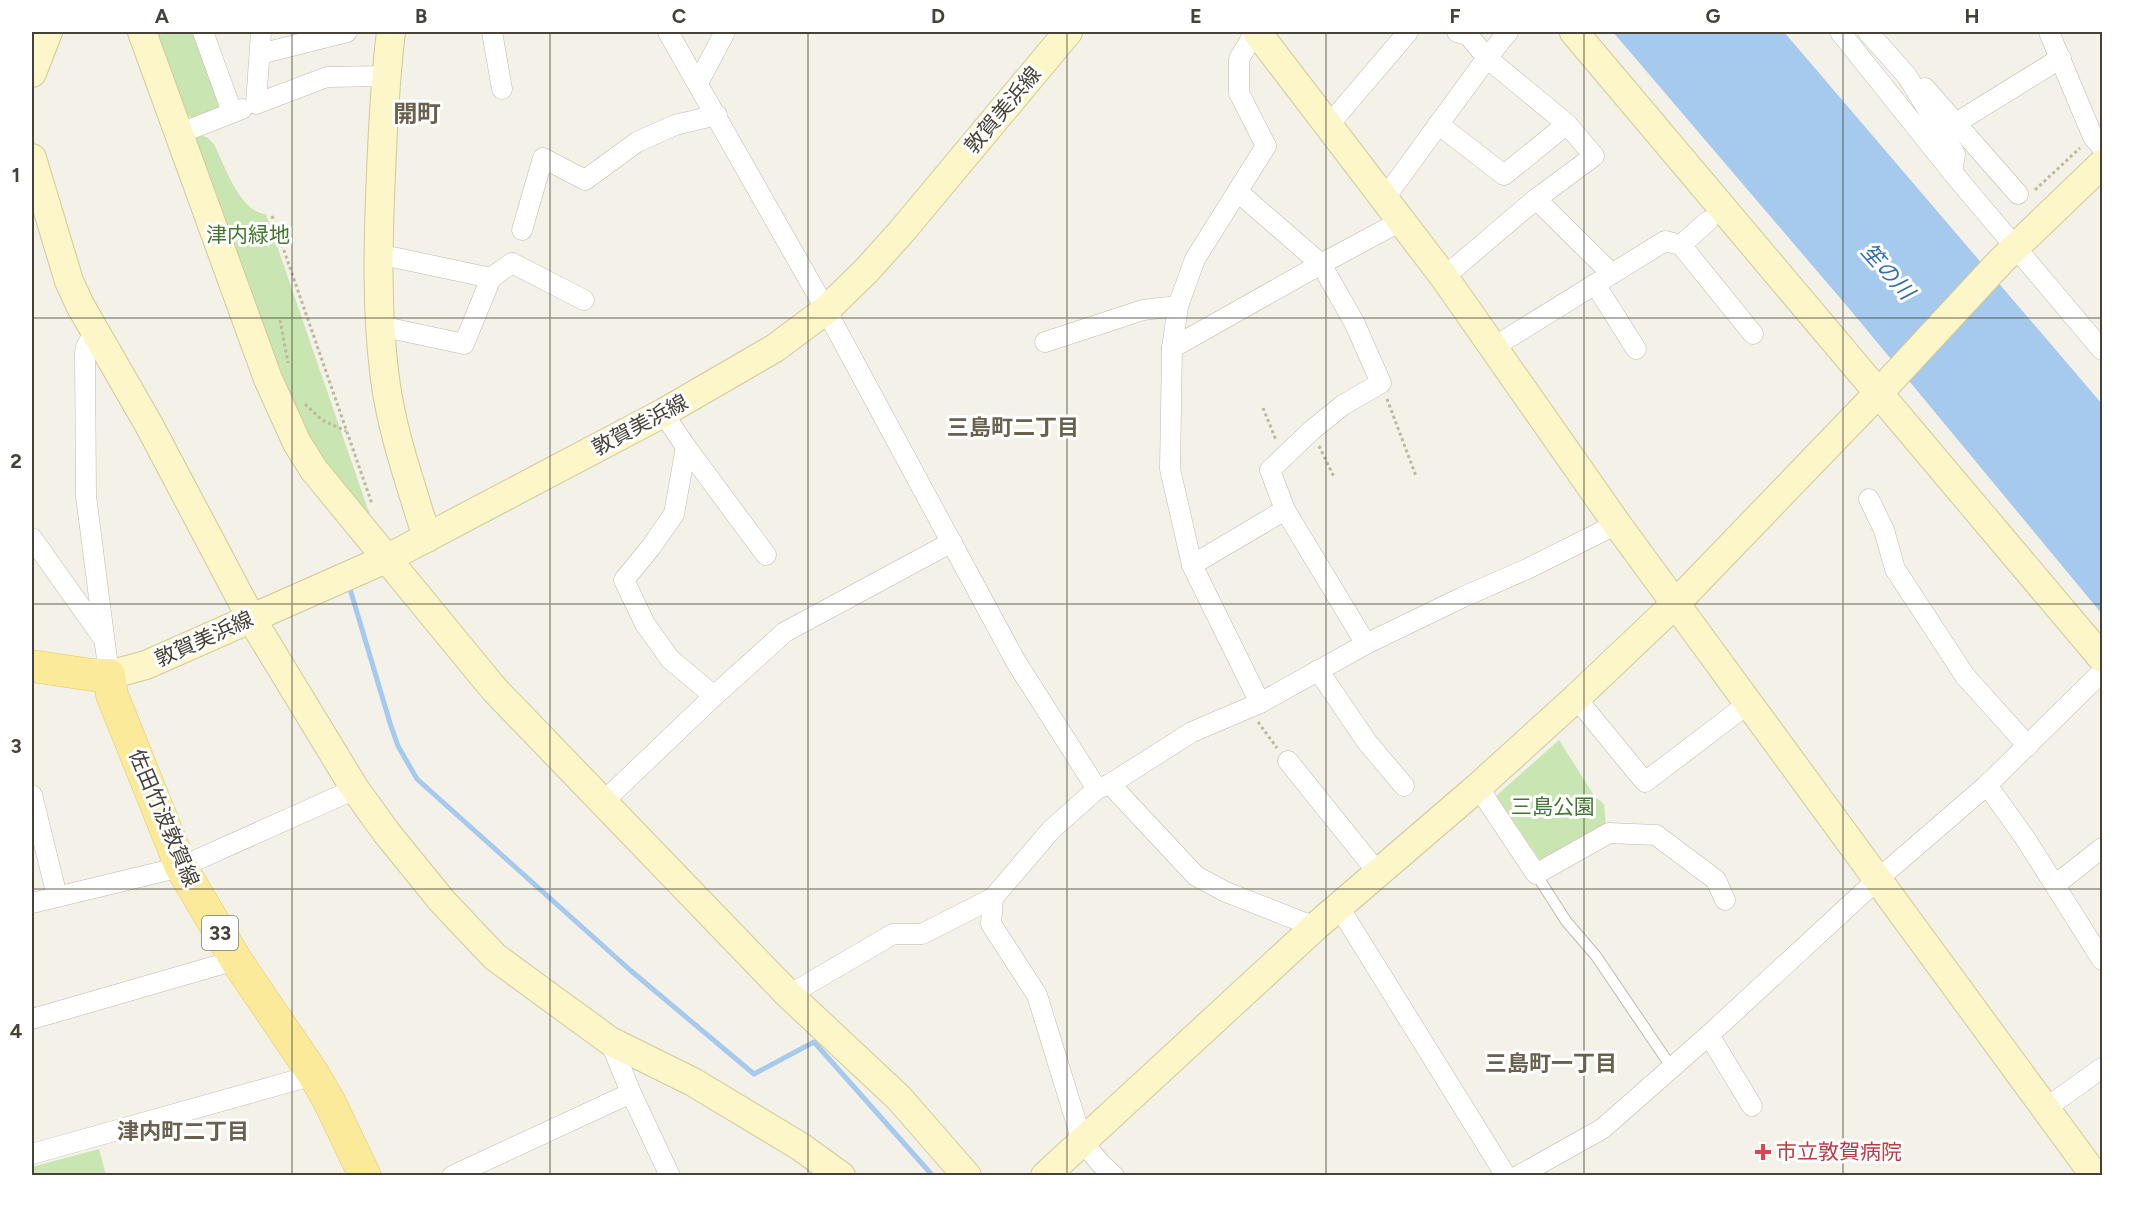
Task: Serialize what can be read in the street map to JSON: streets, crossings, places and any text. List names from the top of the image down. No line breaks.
{"streets":{"main road":["佐田竹波敦賀線","33"],"street":["敦賀美浜線"]},"crossings":[["敦賀美浜線","佐田竹波敦賀線"]],"districts":["開町","三島町二丁目","三島町一丁目","津内町二丁目"],"water":["笙の川"],"parks":["津内緑地","三島公園"],"places":{"health":["市立敦賀病院"]},"grid":{"columns":["A","B","C","D","E","F","G","H"],"rows":["1","2","3","4"]}}
